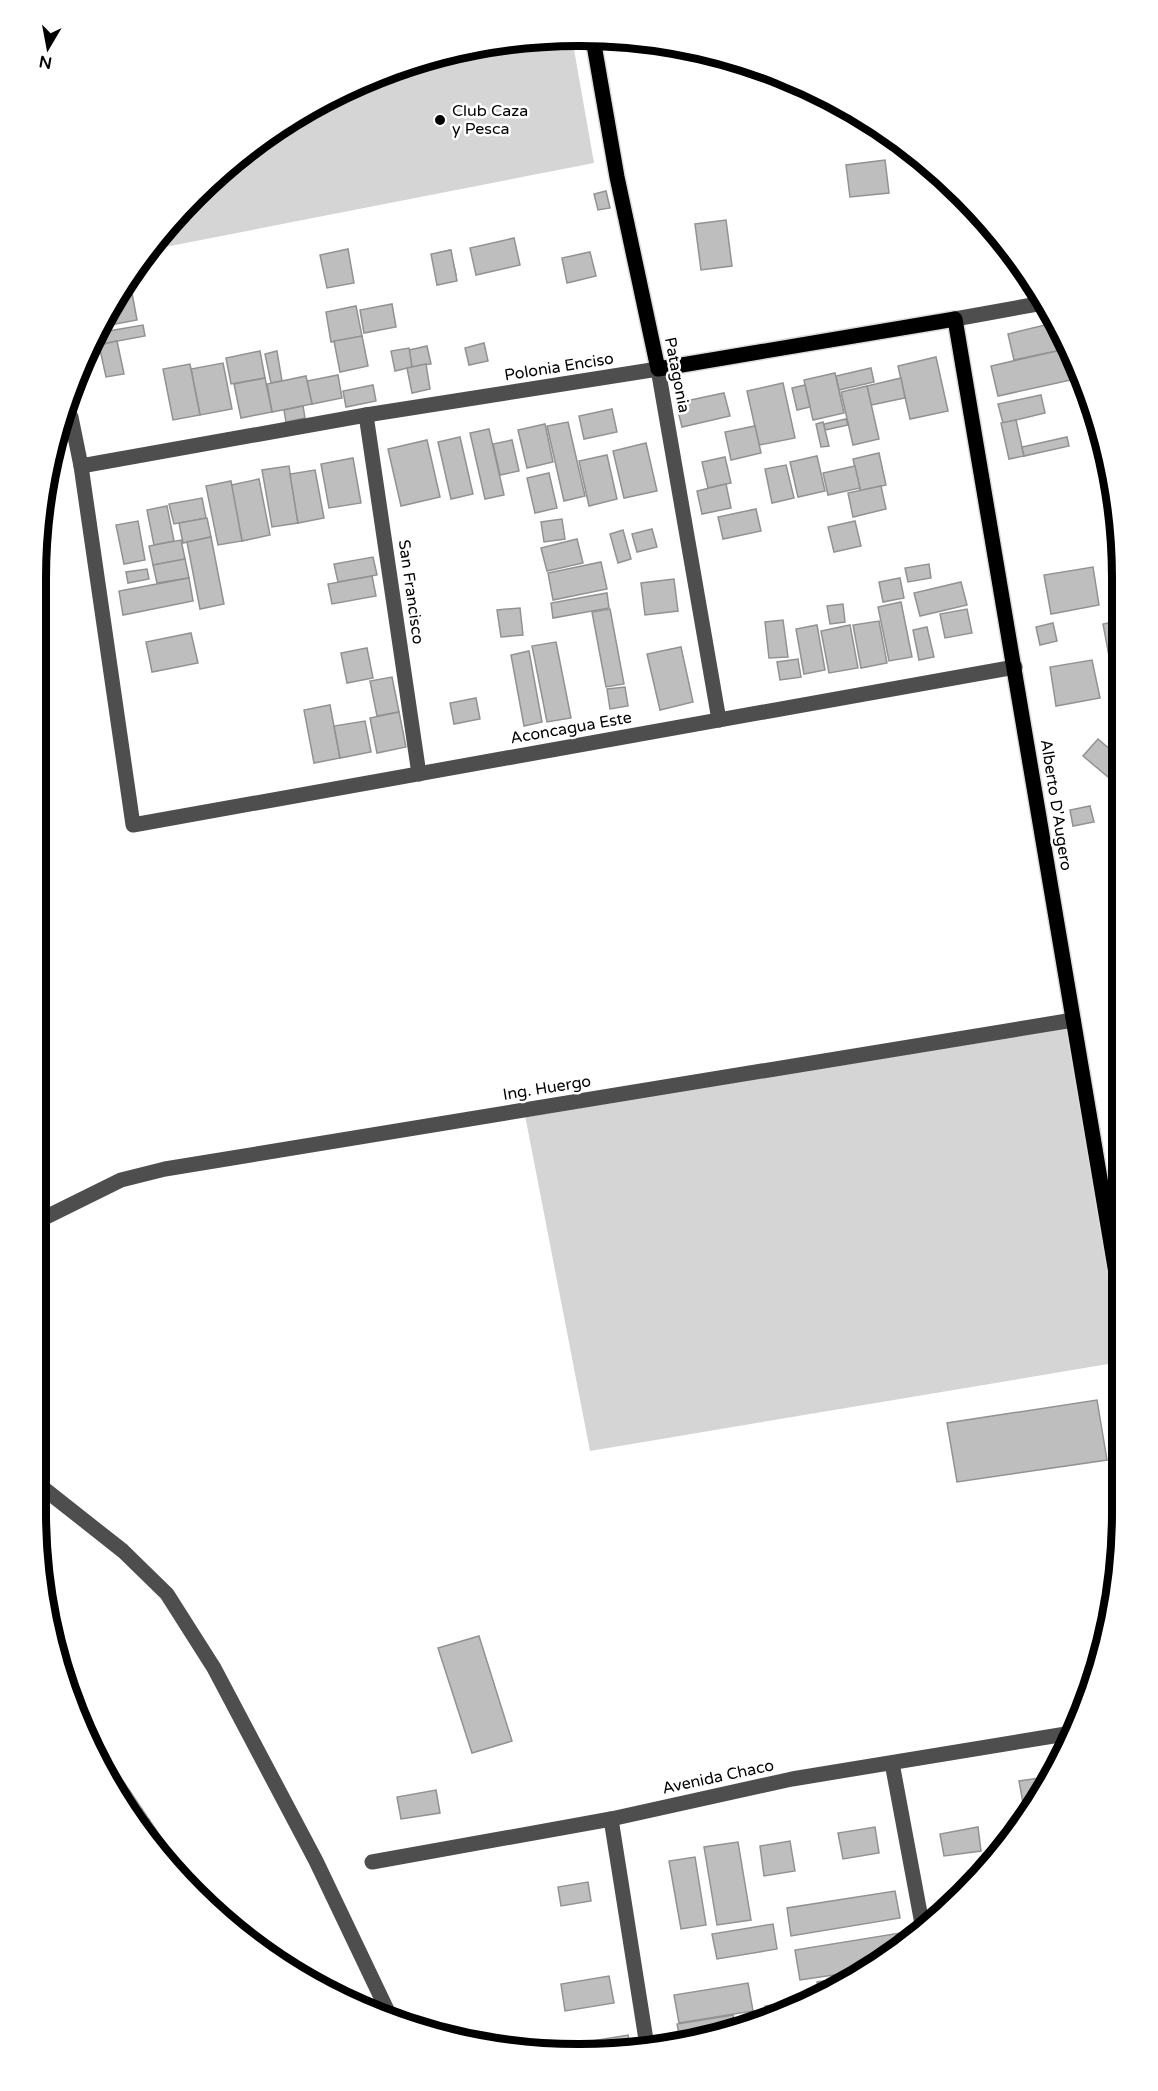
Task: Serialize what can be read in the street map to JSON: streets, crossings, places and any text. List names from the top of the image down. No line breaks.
{"streets":{"main road":["Polonia Enciso","Patagonia","Alberto D'Augero"],"street":["San Francisco","Aconcagua Este","Ing. Huergo","Avenida Chaco"]},"crossings":[["Polonia Enciso","Patagonia"],["Polonia Enciso","San Francisco"],["Polonia Enciso","Aconcagua Este"],["Polonia Enciso","Alberto D'Augero"],["Patagonia","Aconcagua Este"],["San Francisco","Aconcagua Este"],["Aconcagua Este","Alberto D'Augero"],["Alberto D'Augero","Ing. Huergo"]],"places":["Club Caza y Pesca"],"north":"bottom"}
